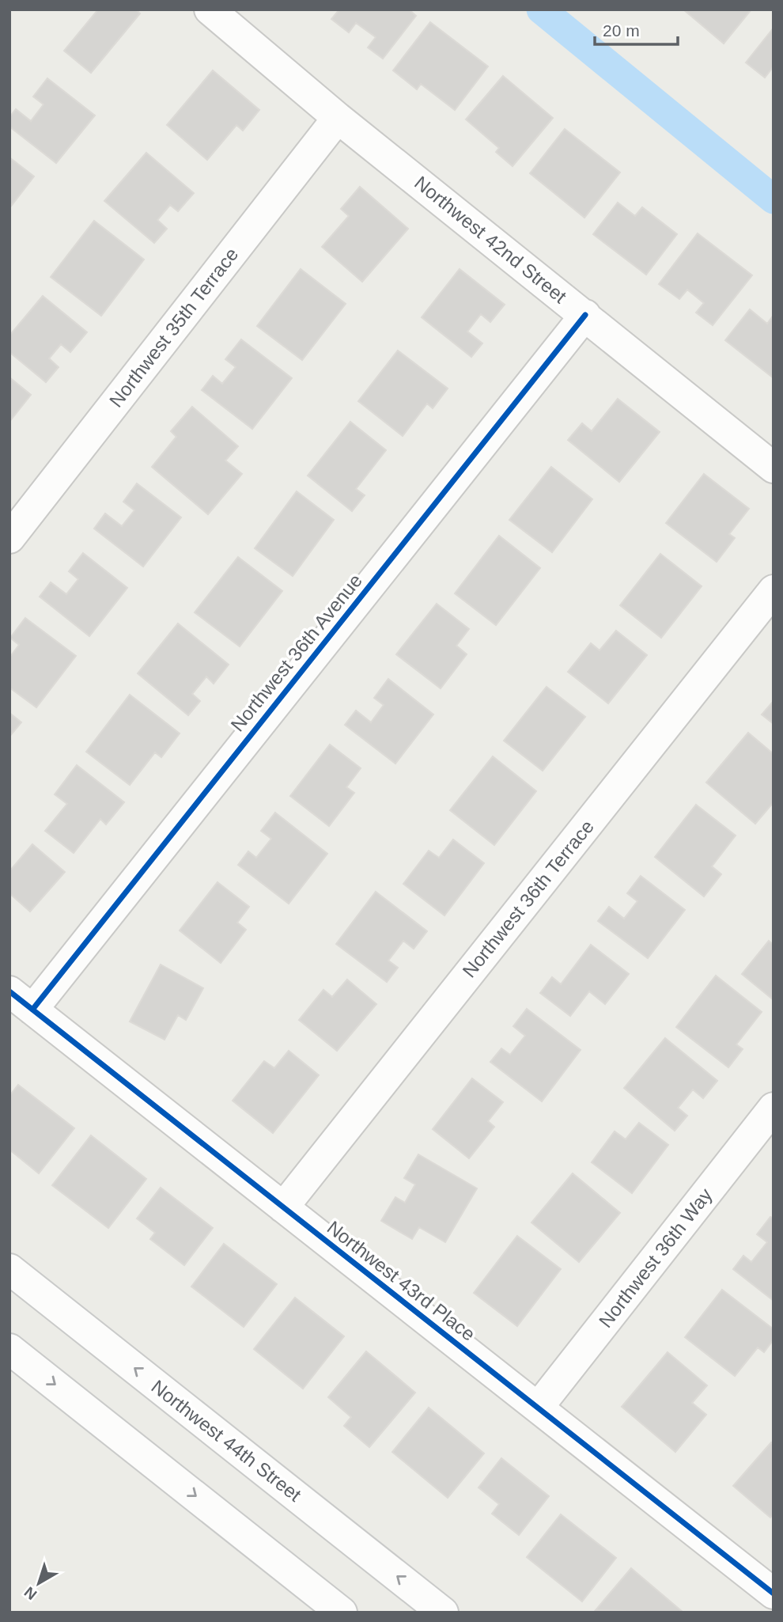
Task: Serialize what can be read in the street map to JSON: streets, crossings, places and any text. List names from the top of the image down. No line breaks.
{"streets":{"street":["Northwest 42nd Street","Northwest 35th Terrace","Northwest 36th Avenue","Northwest 36th Terrace","Northwest 36th Way","Northwest 43rd Place","Northwest 44th Street"]},"crossings":[["Northwest 42nd Street","Northwest 35th Terrace"],["Northwest 42nd Street","Northwest 36th Avenue"],["Northwest 36th Avenue","Northwest 43rd Place"],["Northwest 36th Terrace","Northwest 43rd Place"],["Northwest 36th Way","Northwest 43rd Place"]],"scale_bar":"20 m","north":"bottom left"}
